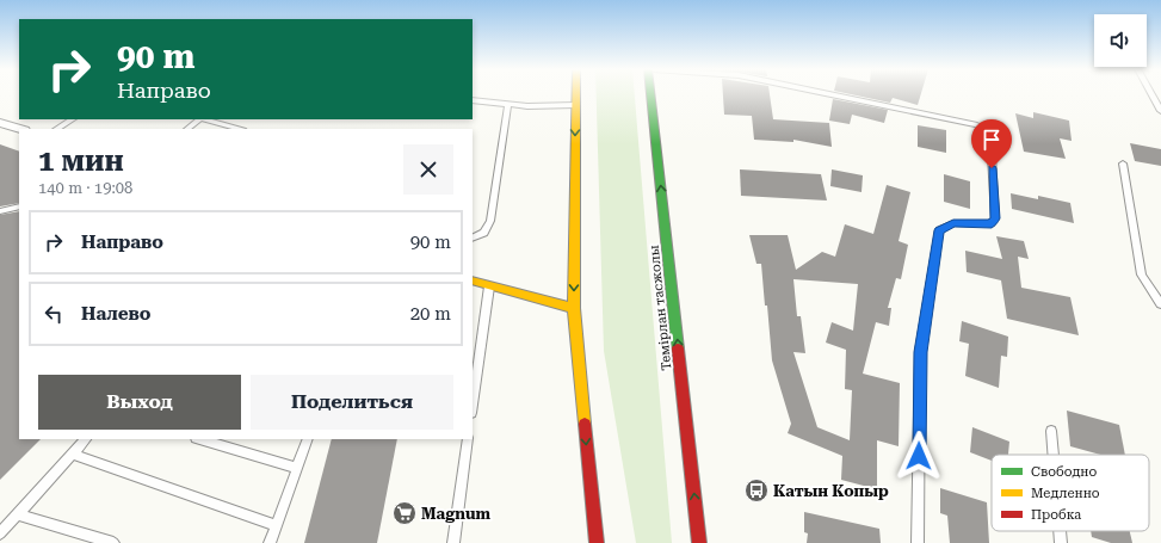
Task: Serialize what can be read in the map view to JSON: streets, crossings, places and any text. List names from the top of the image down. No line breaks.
{"streets":{"main road":["Темірлан тасжолы"]},"places":{"bus stop":["Катын Копыр"],"supermarket":["Magnum"]},"legend":["Свободно","Медленно","Пробка"],"page":{"turn":["90 m","Направо"],"heading":["1 мин","140 m · 19:08"],"list":[{"name":"Направо","value":"90 m"},{"name":"Налево","value":"20 m"}],"buttons":["Выход","Поделиться"]}}
